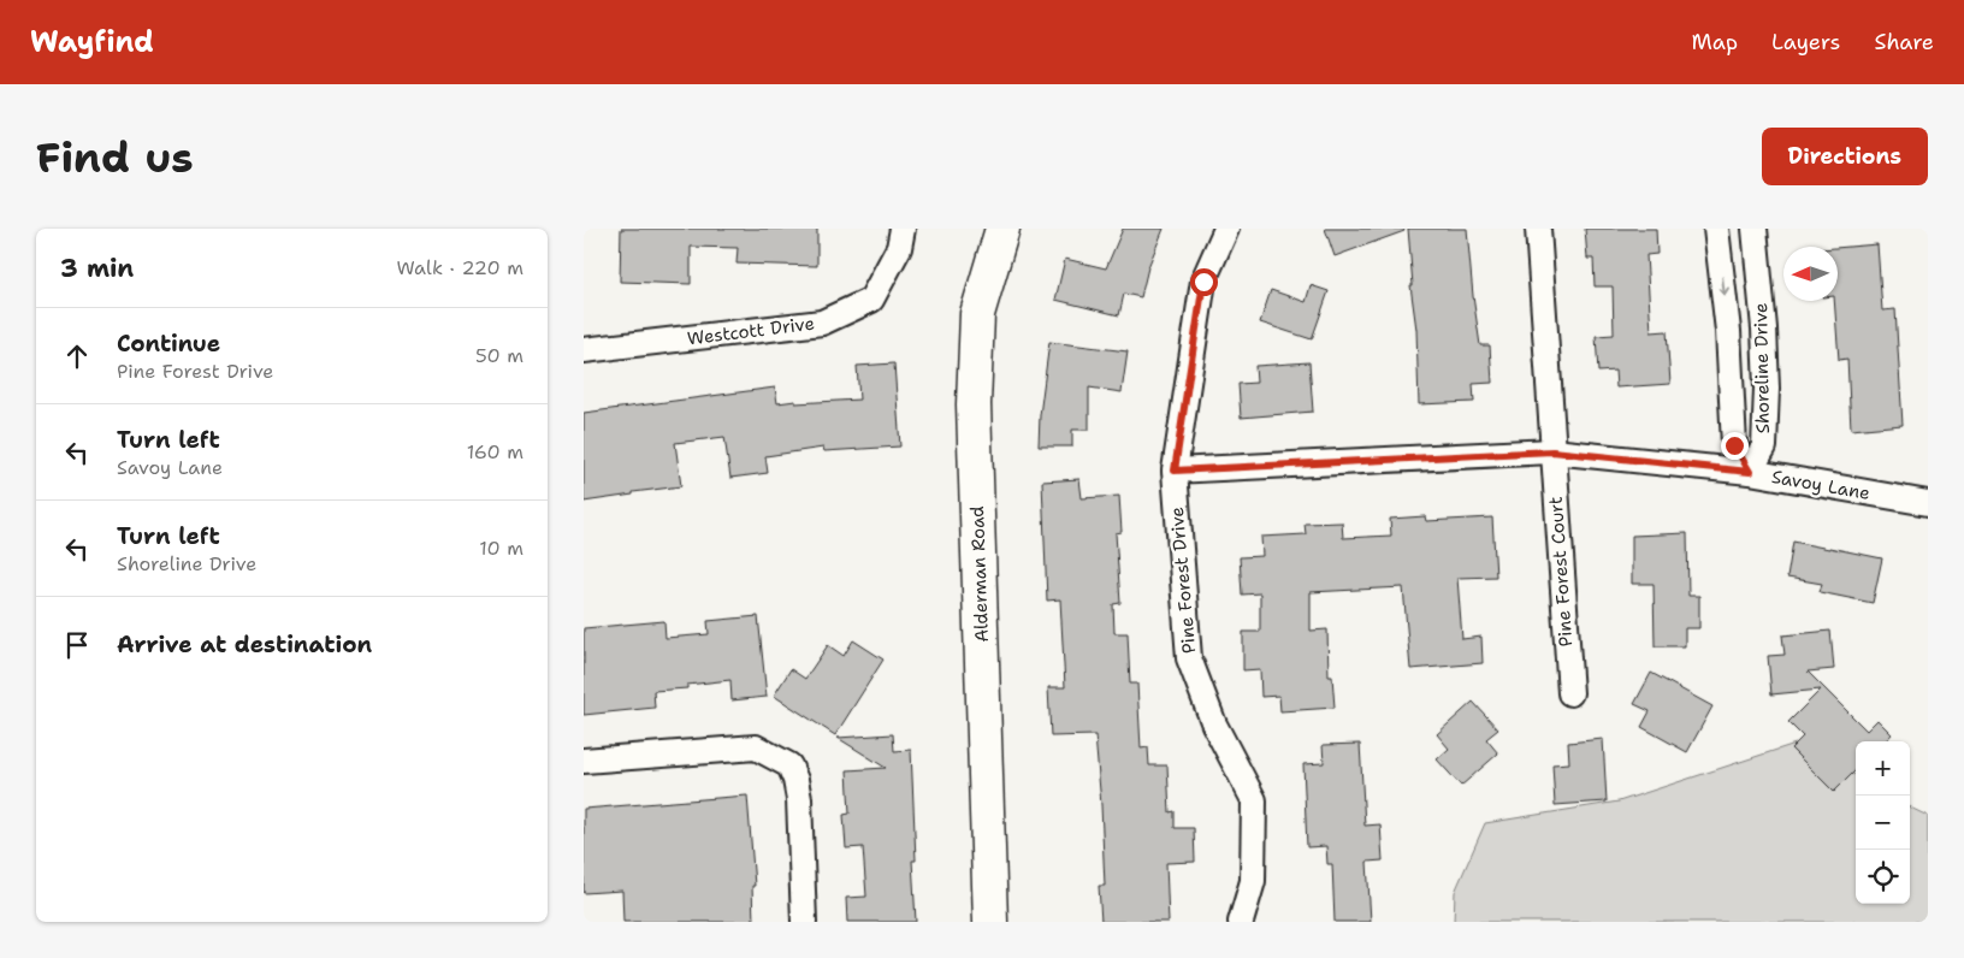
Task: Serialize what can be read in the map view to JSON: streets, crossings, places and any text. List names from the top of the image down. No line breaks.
{"streets":{"street":["Westcott Drive","Shoreline Drive","Savoy Lane","Pine Forest Court","Alderman Road","Pine Forest Drive"]},"crossings":[["Shoreline Drive","Savoy Lane"],["Savoy Lane","Pine Forest Court"],["Savoy Lane","Pine Forest Drive"]],"north":"left","page":{"header":"Wayfind","nav":["Map","Layers","Share"],"buttons":"Directions","title":"Find us","heading":["3 min","Walk · 220 m"],"list":[["Continue","Pine Forest Drive","50 m"],["Turn left","Savoy Lane","160 m"],["Turn left","Shoreline Drive","10 m"],"Arrive at destination"],"map_buttons":["+","−"]}}
